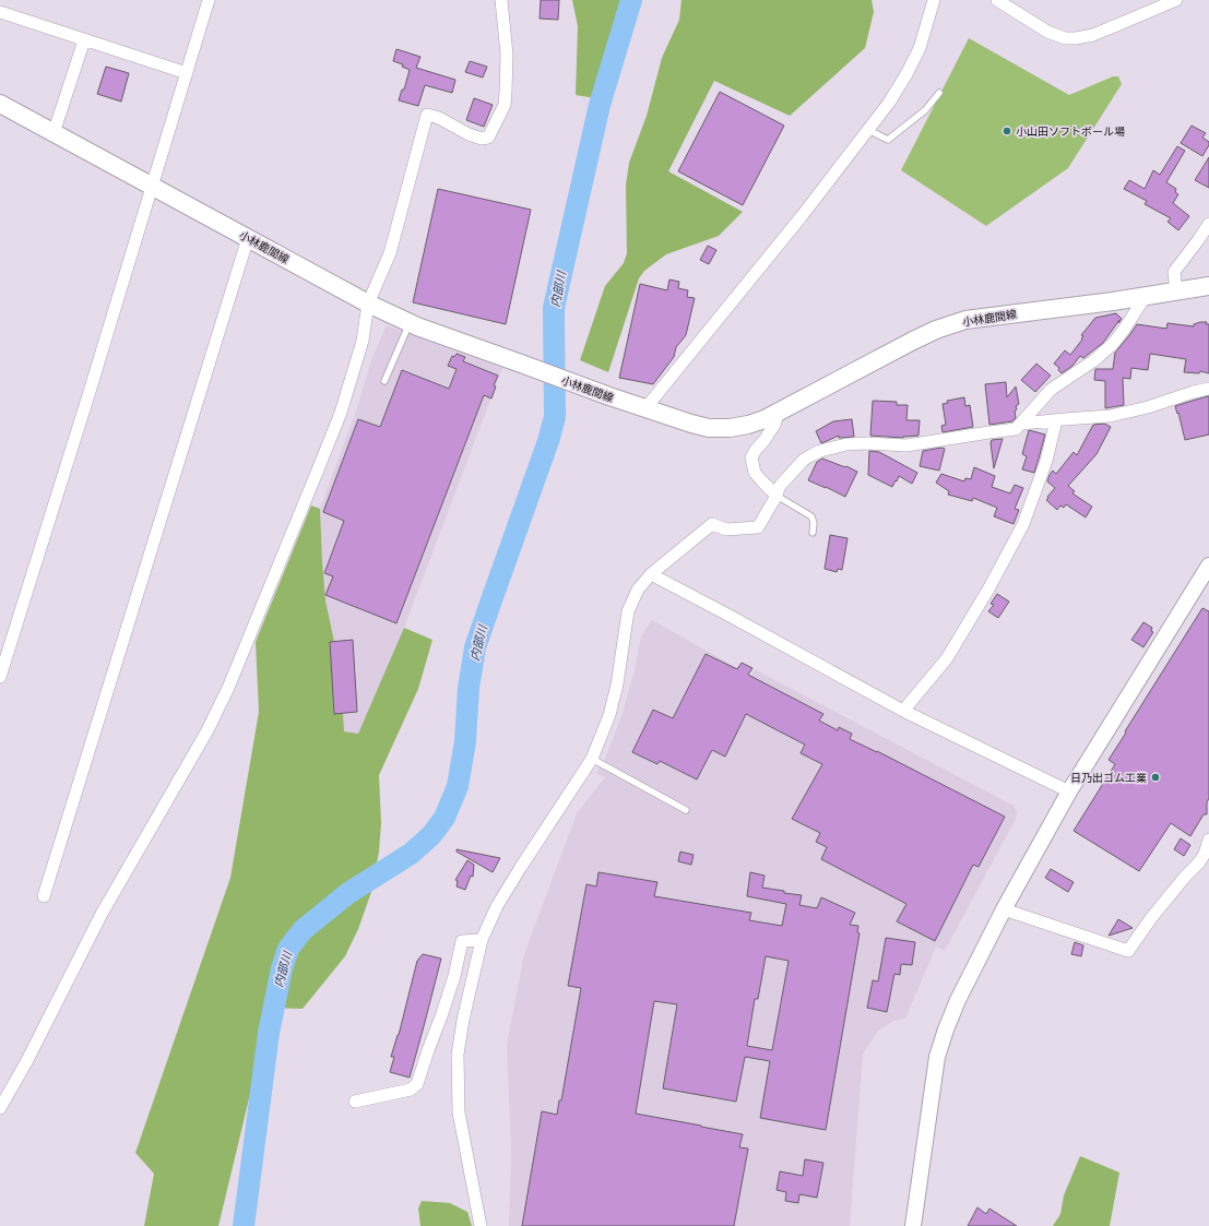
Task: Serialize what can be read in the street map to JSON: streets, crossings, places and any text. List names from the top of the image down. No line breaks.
{"streets":{"main road":["小林鹿間線"]},"water":["内部川"],"places":["小山田ソフトボール場","日乃出ゴム工業"]}
